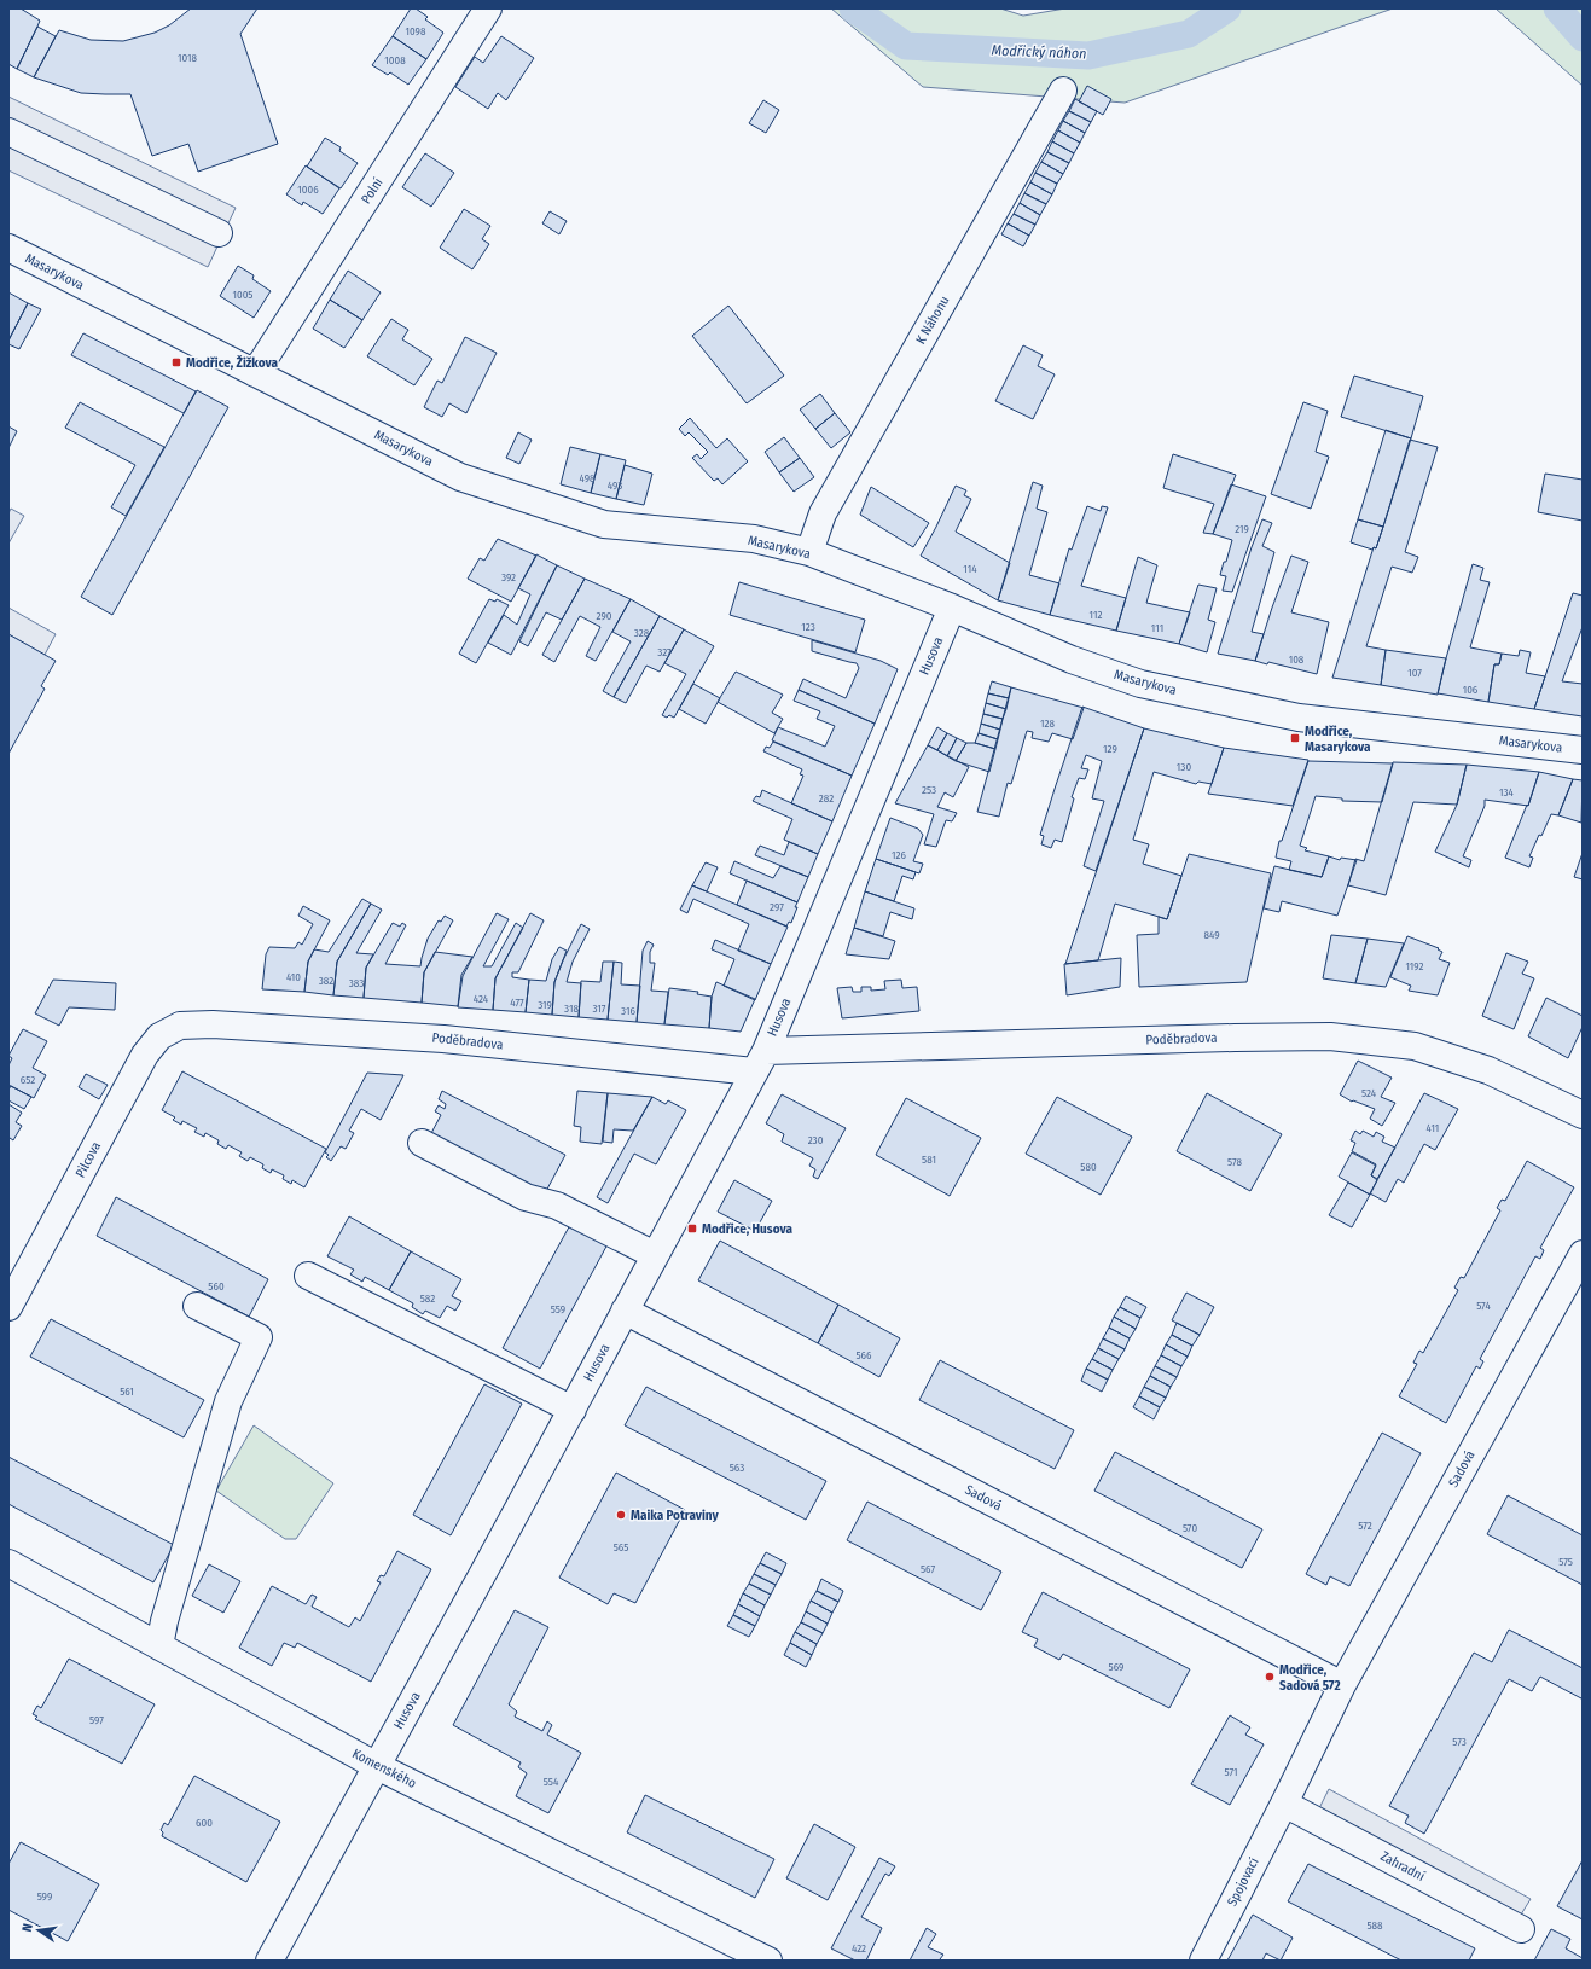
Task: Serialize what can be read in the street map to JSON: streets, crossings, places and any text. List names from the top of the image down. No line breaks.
{"streets":{"street":["Polní","Masarykova","K Náhonu","Husova","Poděbradova","Pilcova","Sadová","Komenského","Zahradní","Spojovací"]},"crossings":[["Polní","Masarykova"],["Masarykova","K Náhonu"],["Masarykova","Husova"],["Husova","Poděbradova"],["Husova","Sadová"],["Husova","Komenského"],["Poděbradova","Pilcova"],["Sadová","Zahradní"],["Sadová","Spojovací"],["Zahradní","Spojovací"]],"water":["Modřický náhon"],"places":{"transit":["Modřice, Žižkova","Modřice, Masarykova","Modřice, Husova"],"other":["Maika Potraviny","Modřice, Sadová 572"]},"house_numbers":["1098","1018","1008","1006","1005","498","493","219","114","392","112","290","123","111","328","327","108","107","106","128","129","130","253","134","282","126","297","849","1192","410","382","383","424","477","319","318","317","316","652","524","411","230","581","578","580","560","582","574","559","566","561","563","572","570","565","575","567","569","597","573","571","554","600","599","588","422"],"north":"left"}
